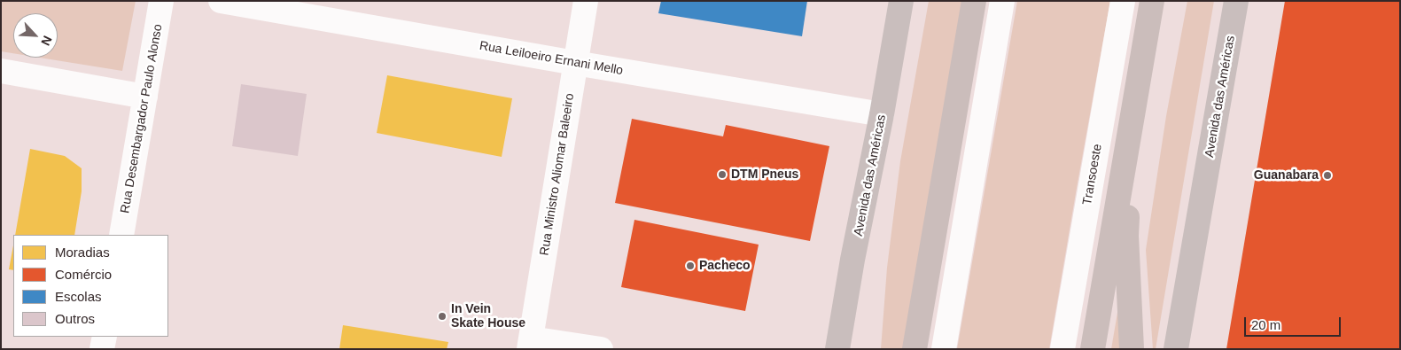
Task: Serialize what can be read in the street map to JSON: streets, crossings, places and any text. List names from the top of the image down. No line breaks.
{"streets":{"main road":["Avenida das Américas"],"street":["Rua Leiloeiro Ernani Mello","Rua Desembargador Paulo Alonso","Rua Ministro Aliomar Baleeiro","Transoeste"]},"crossings":[["Rua Leiloeiro Ernani Mello","Avenida das Américas"],["Rua Leiloeiro Ernani Mello","Rua Ministro Aliomar Baleeiro"]],"places":["DTM Pneus","Guanabara","Pacheco","In Vein Skate House"],"legend":["Moradias","Comércio","Escolas","Outros"],"scale_bar":"20 m","north":"bottom right"}
